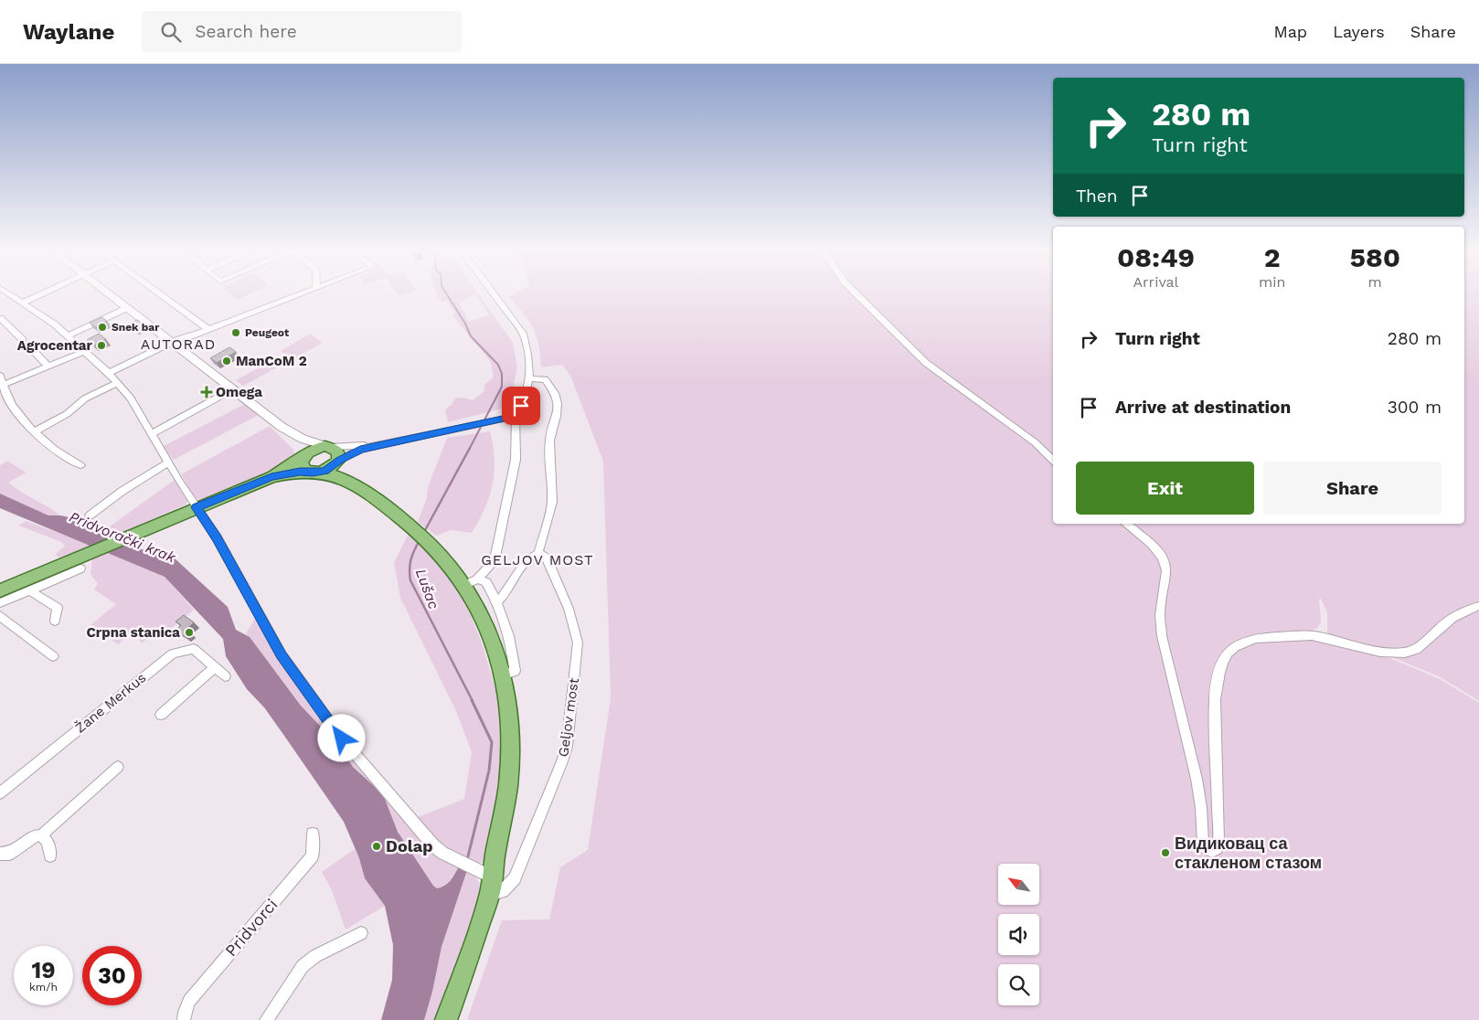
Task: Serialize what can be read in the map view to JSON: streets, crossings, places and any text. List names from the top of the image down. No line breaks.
{"streets":{"street":["Žane Merkus","Geljov most","Pridvorci"]},"districts":["AUTORAD","GELJOV MOST"],"water":["Pridvorački krak","Lušac"],"places":{"other":["Snek bar","Peugeot","Agrocentar","ManCoM 2","Crpna stanica","Dolap","Видиковац са стакленом стазом"],"health":["Omega"]},"north":"top left","page":{"header":"Waylane","search":"Search here","nav":["Map","Layers","Share"],"turn":["280 m","Turn right"],"then":"Then","eta":["08:49","Arrival","2","min","580","m"],"list":[{"name":"Turn right","value":"280 m"},{"name":"Arrive at destination","value":"300 m"}],"buttons":["Exit","Share"],"speed":"19 km/h","limit":"30"}}
